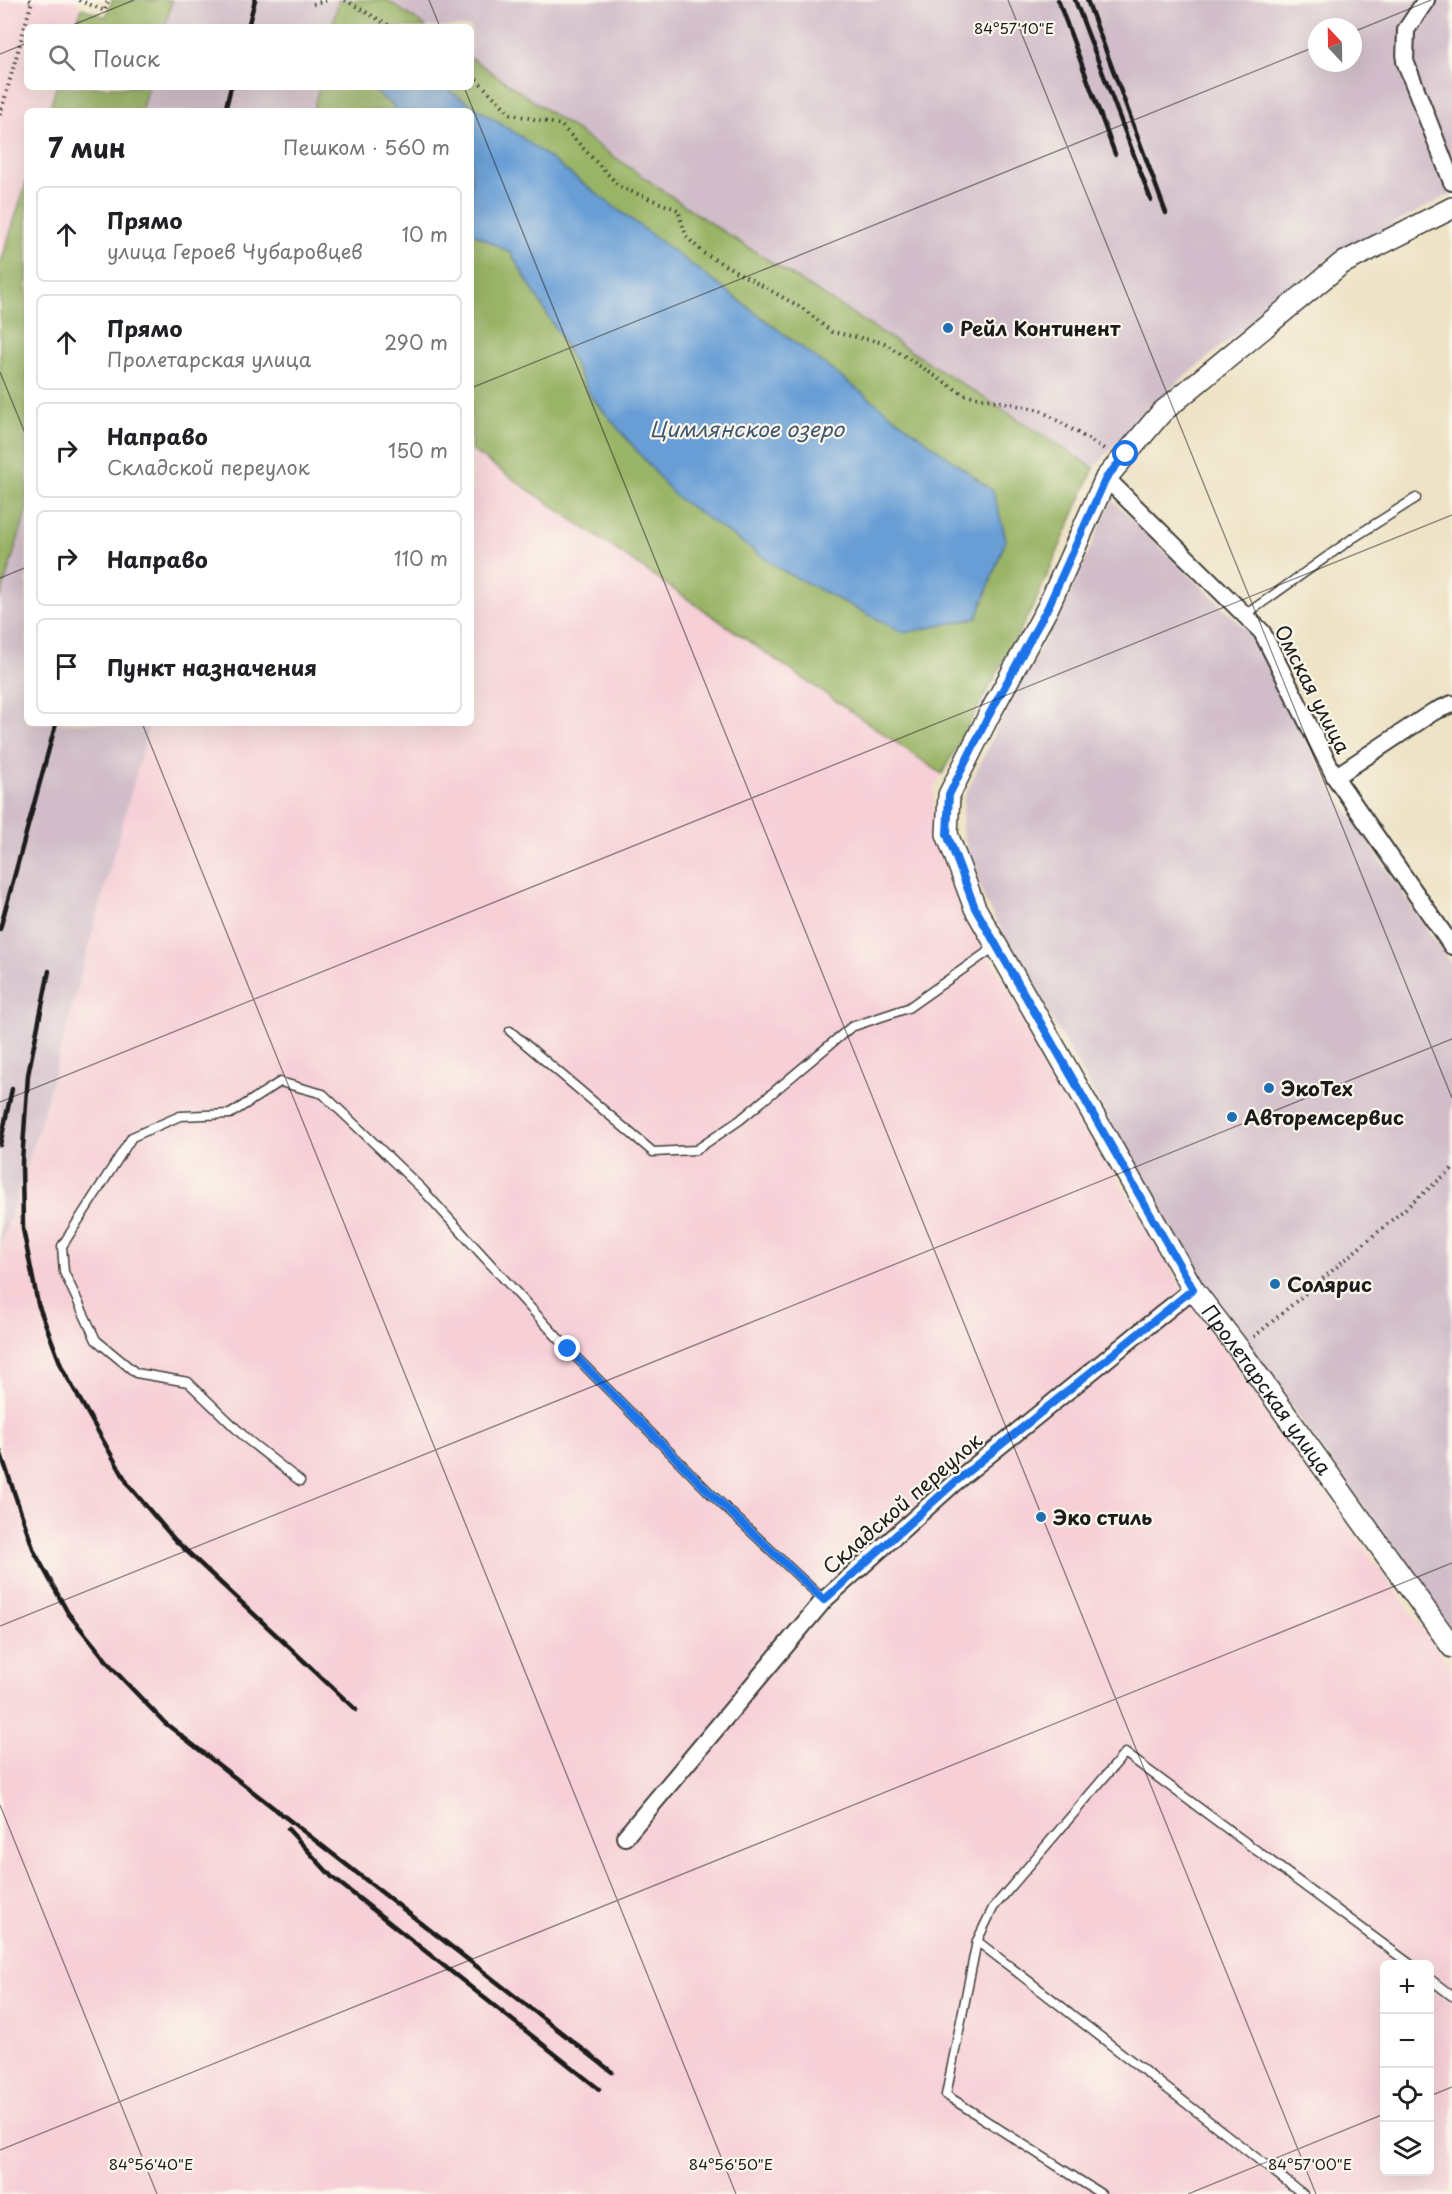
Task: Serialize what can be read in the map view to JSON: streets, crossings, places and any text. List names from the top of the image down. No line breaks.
{"streets":{"street":["Омская улица","Пролетарская улица","Складской переулок"]},"crossings":[["Омская улица","Пролетарская улица"],["Пролетарская улица","Складской переулок"]],"water":["Цимлянское озеро"],"places":["Рейл Континент","ЭкоТех","Авторемсервис","Солярис","Эко стиль"],"north":"top","page":{"search":"Поиск","heading":["7 мин","Пешком · 560 m"],"list":[["Прямо","улица Героев Чубаровцев","10 m"],["Прямо","Пролетарская улица","290 m"],["Направо","Складской переулок","150 m"],["Направо","110 m"],"Пункт назначения"],"map_buttons":["+","−"]},"coordinates":["84°57'10\"E","84°56'40\"E","84°56'50\"E","84°57'00\"E"]}
